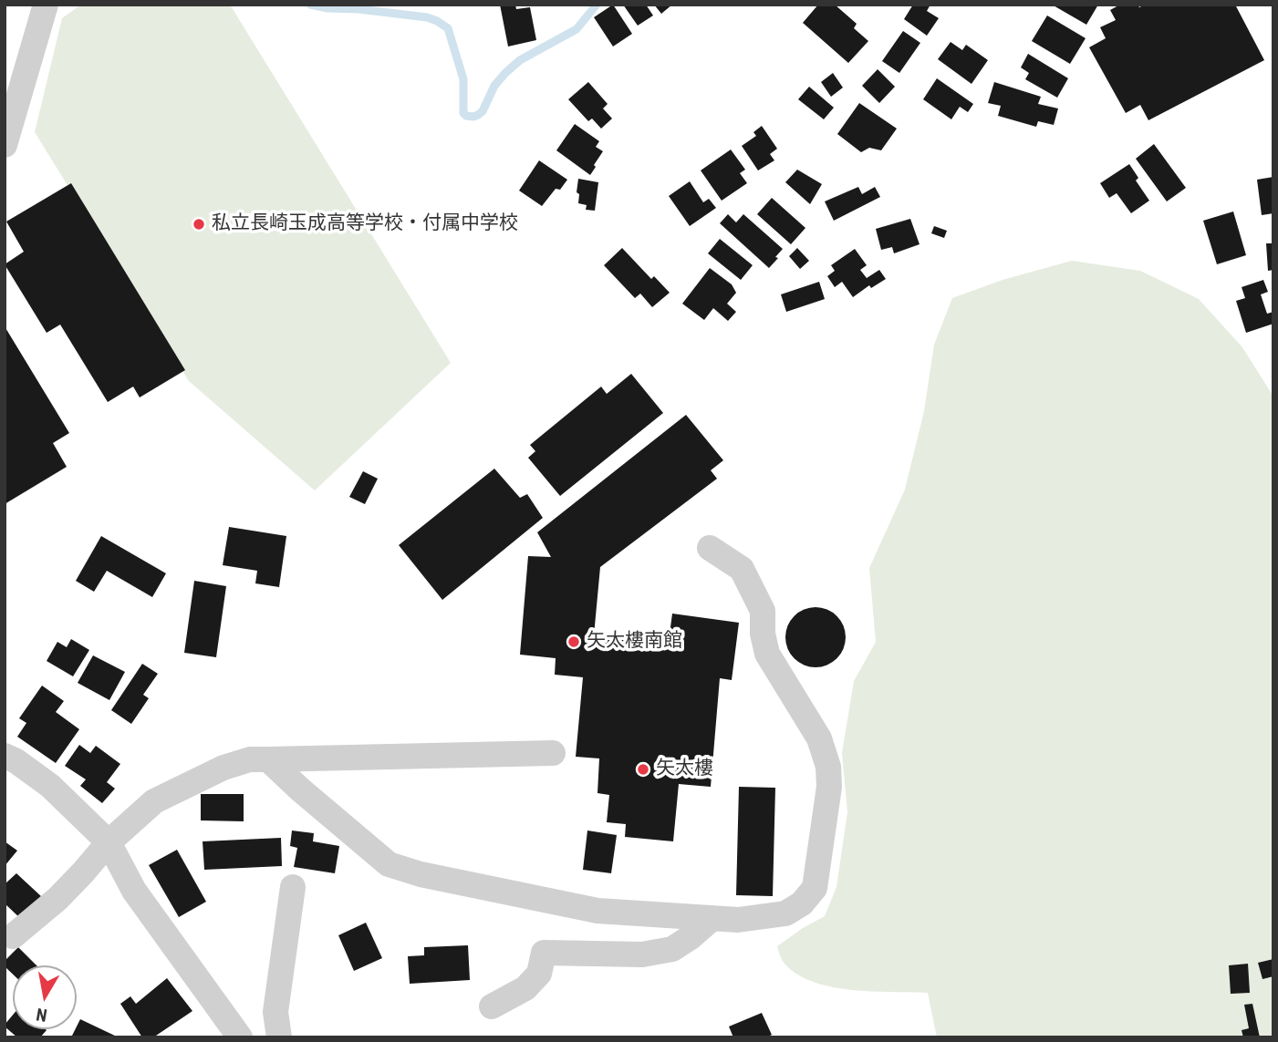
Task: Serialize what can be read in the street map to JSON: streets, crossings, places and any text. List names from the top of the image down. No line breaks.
{"places":["私立長崎玉成高等学校・付属中学校","矢太樓南館","矢太樓"],"north":"bottom"}
